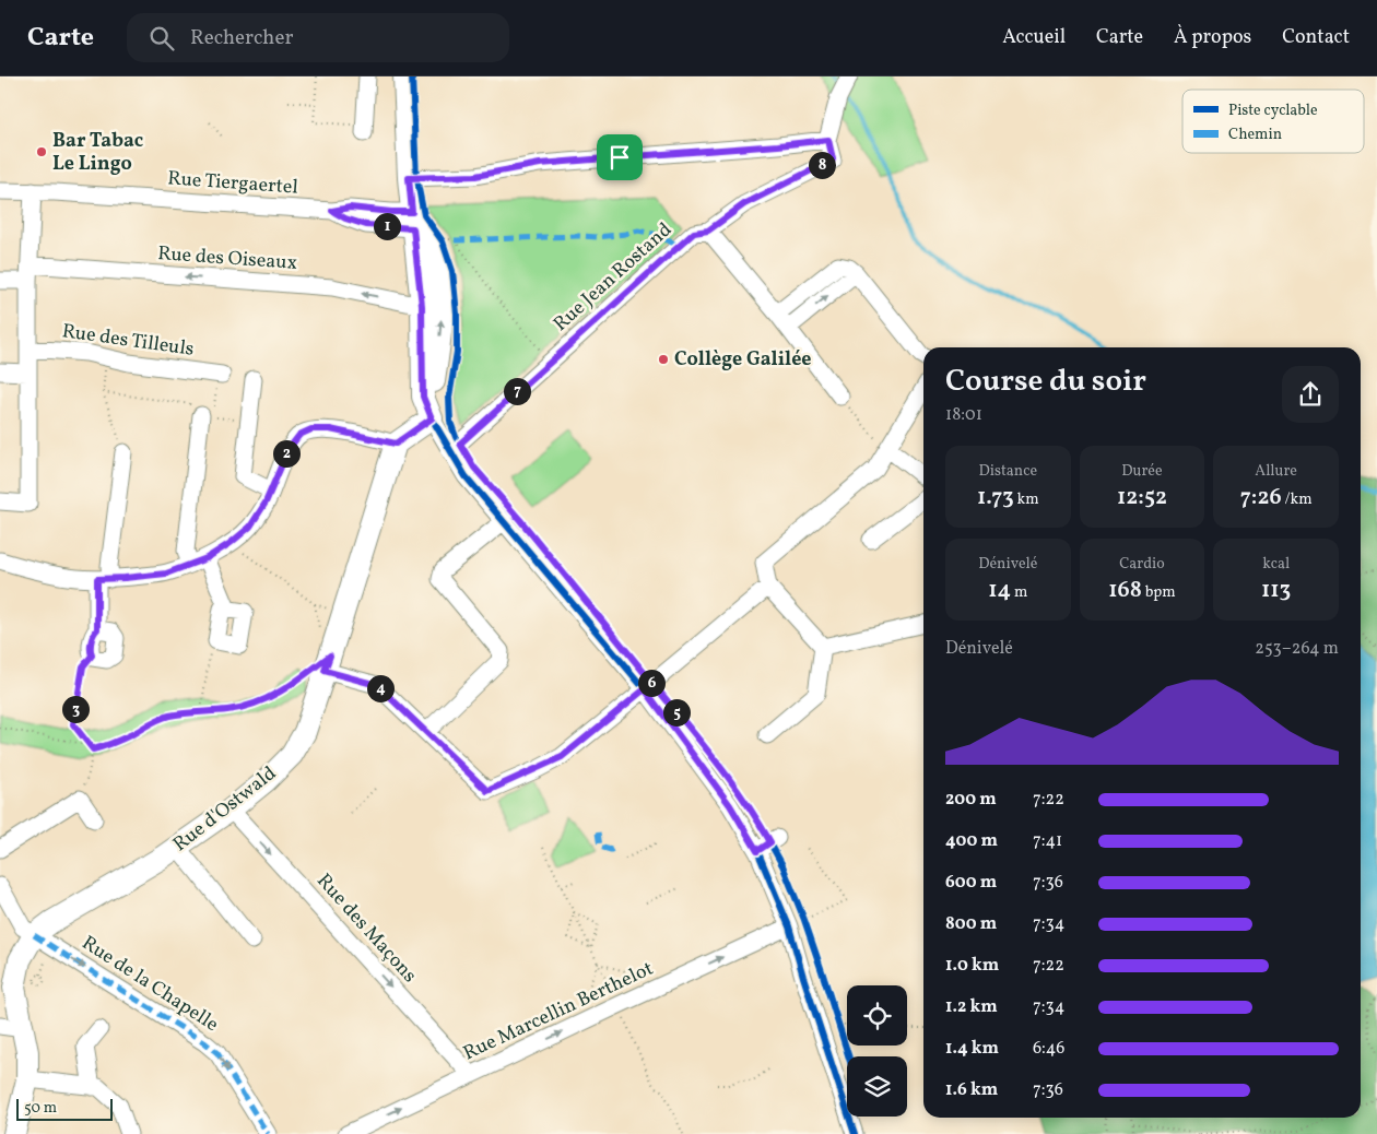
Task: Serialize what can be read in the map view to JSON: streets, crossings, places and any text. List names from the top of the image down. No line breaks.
{"streets":{"main road":["Rue d'Ostwald"],"street":["Rue Tiergaertel","Rue des Oiseaux","Rue Jean Rostand","Rue des Tilleuls","Rue des Maçons","Rue de la Chapelle","Rue Marcellin Berthelot"]},"crossings":[["Rue d'Ostwald","Rue des Maçons"],["Rue d'Ostwald","Rue de la Chapelle"],["Rue des Maçons","Rue Marcellin Berthelot"]],"one_way":["Rue des Oiseaux","Rue Marcellin Berthelot"],"places":["Bar Tabac Le Lingo","Collège Galilée"],"legend":["Piste cyclable","Chemin"],"scale_bar":"50 m","page":{"header":"Carte","search":"Rechercher","nav":["Accueil","Carte","À propos","Contact"],"pins":["8","1","7","2","6","4","3","5"],"heading":["Course du soir","18:01"],"stats":[["Distance","1.73 km"],["Durée","12:52"],["Allure","7:26 /km"],["Dénivelé","14 m"],["Cardio","168 bpm"],["kcal","113"]],"chart":["Dénivelé","253–264 m"],"list":[{"name":"200 m","note":"7:22"},{"name":"400 m","note":"7:41"},{"name":"600 m","note":"7:36"},{"name":"800 m","note":"7:34"},{"name":"1.0 km","note":"7:22"},{"name":"1.2 km","note":"7:34"},{"name":"1.4 km","note":"6:46"},{"name":"1.6 km","note":"7:36"}],"scale":"50 m"}}
